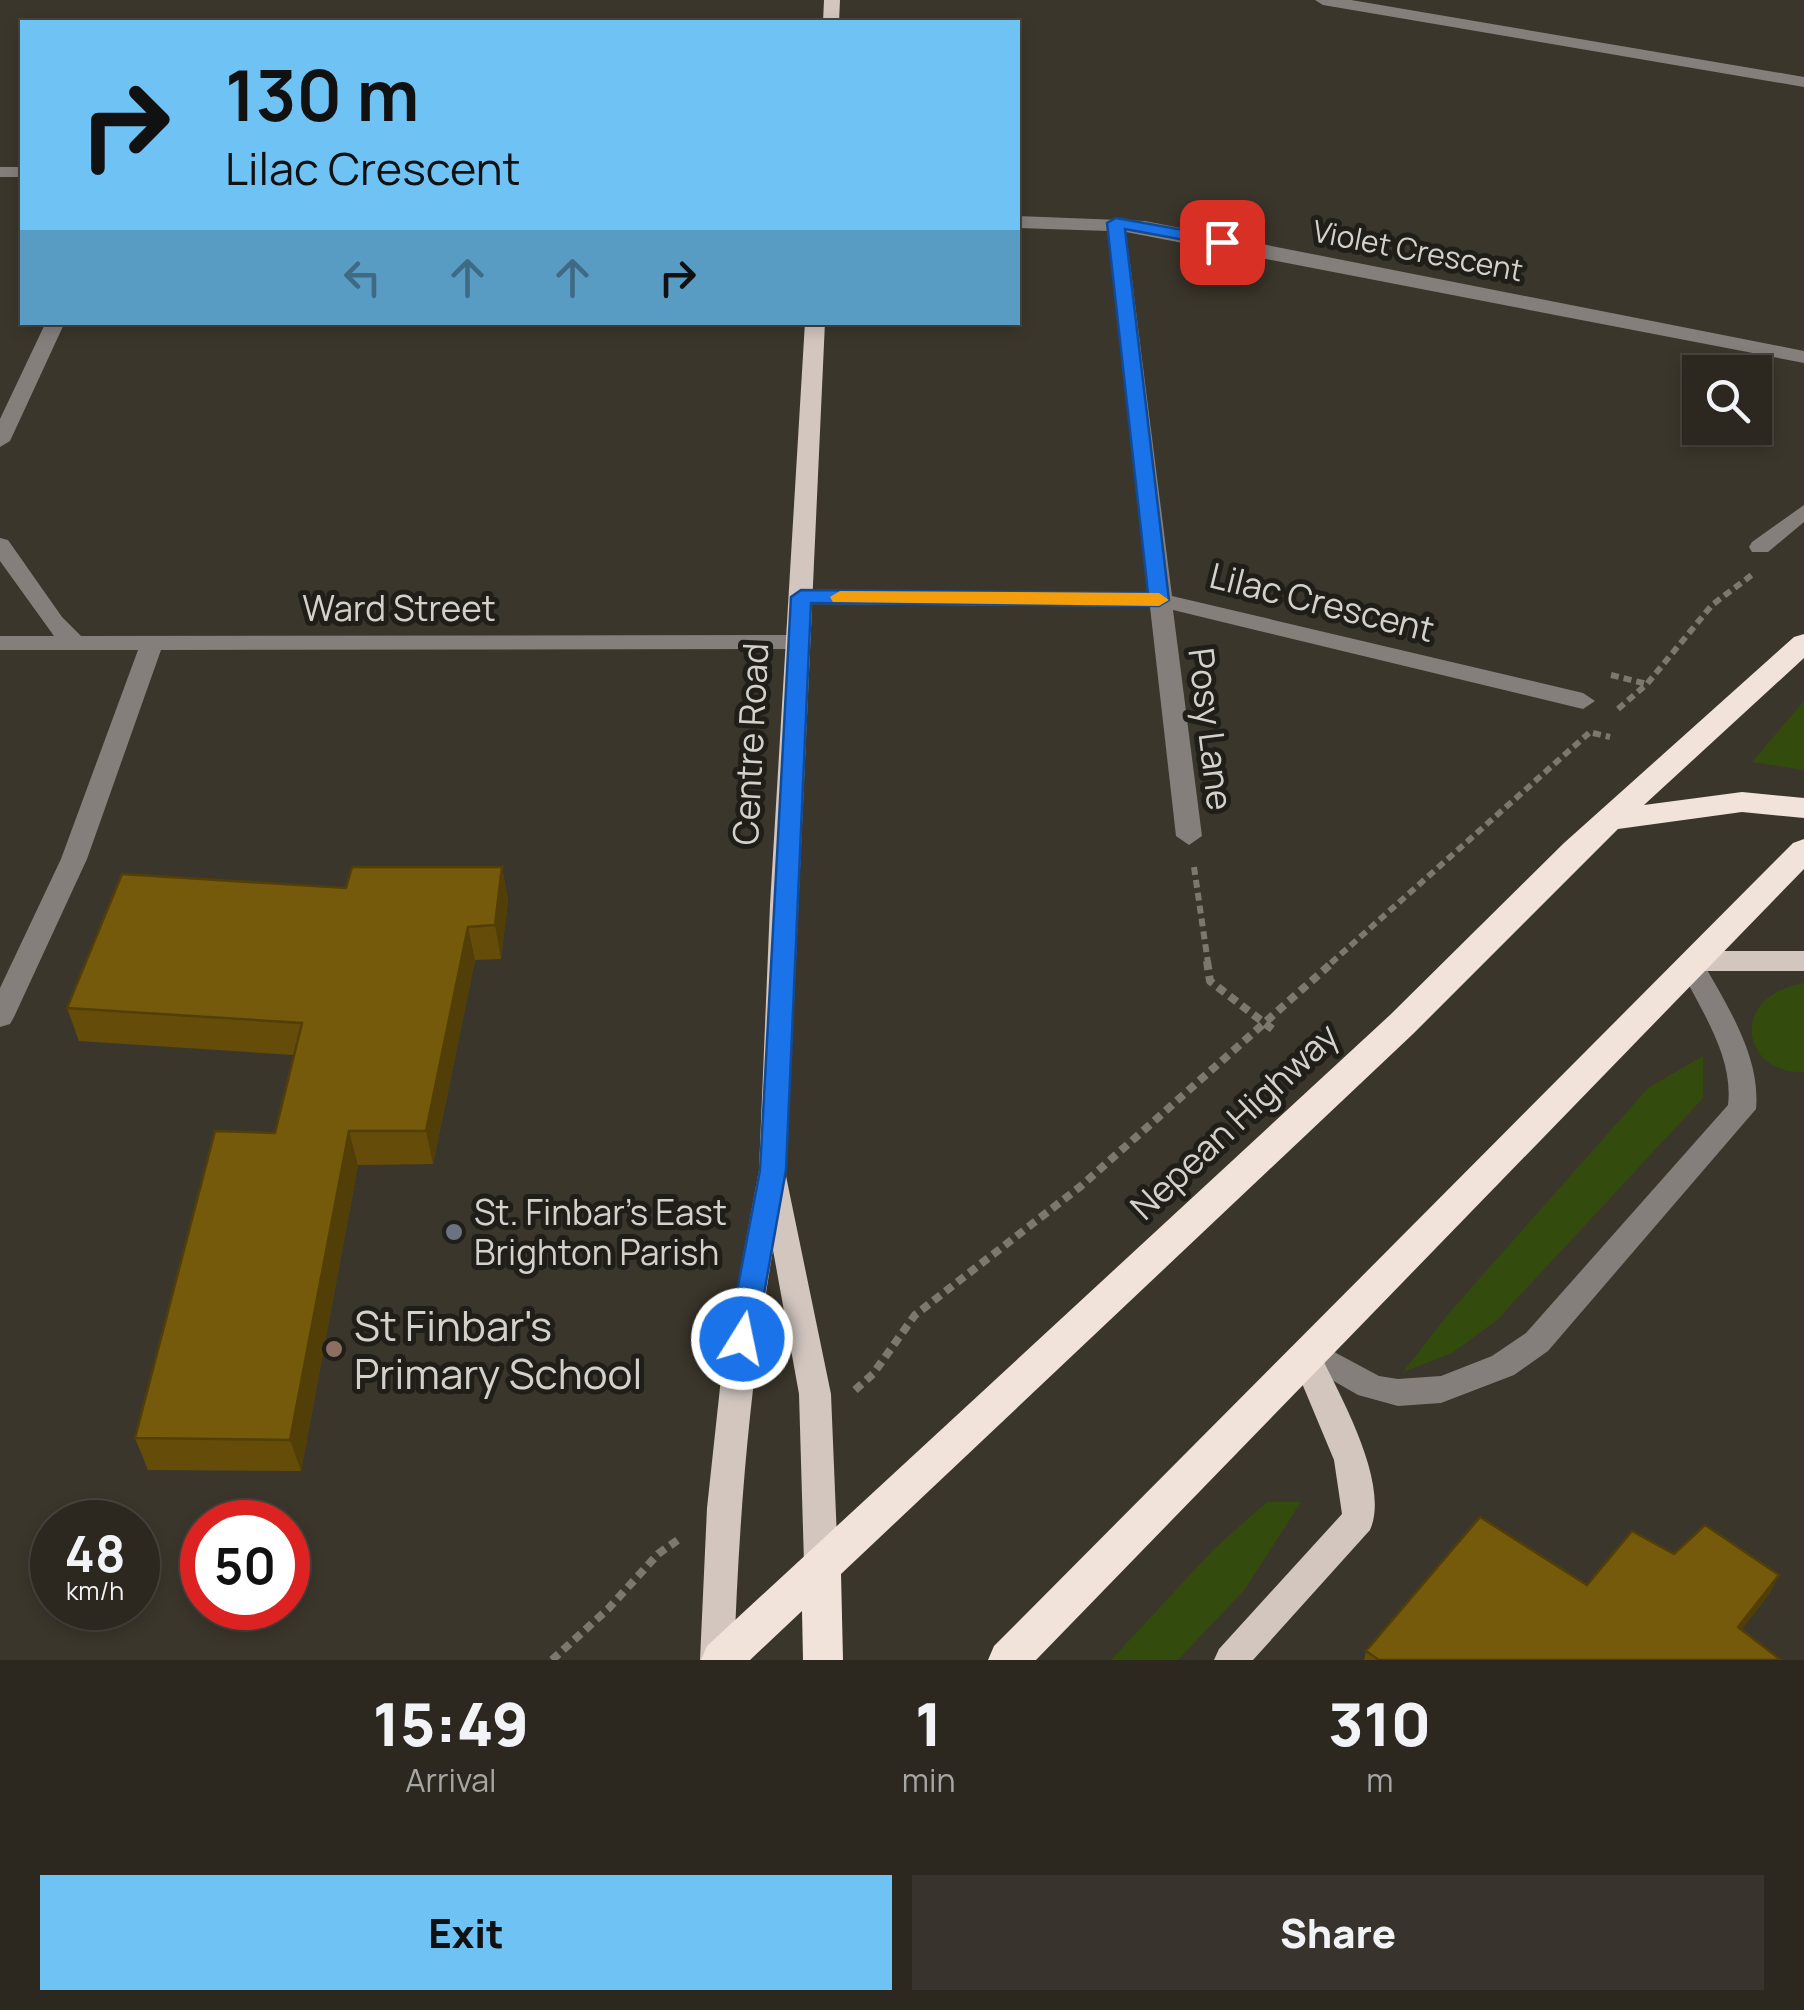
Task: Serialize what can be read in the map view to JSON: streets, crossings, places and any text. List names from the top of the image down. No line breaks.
{"streets":{"highway":["Centre Road","Nepean Highway"],"street":["Violet Crescent","Lilac Crescent","Ward Street","Posy Lane"]},"crossings":[["Violet Crescent","Posy Lane"],["Lilac Crescent","Posy Lane"],["Lilac Crescent","Centre Road"],["Ward Street","Centre Road"],["Centre Road","Nepean Highway"]],"places":["St. Finbar's East Brighton Parish","St Finbar's Primary School"],"page":{"turn":["130 m","Lilac Crescent"],"speed":"48 km/h","limit":"50","eta":["15:49","Arrival","1","min","310","m"],"buttons":["Exit","Share"]}}
